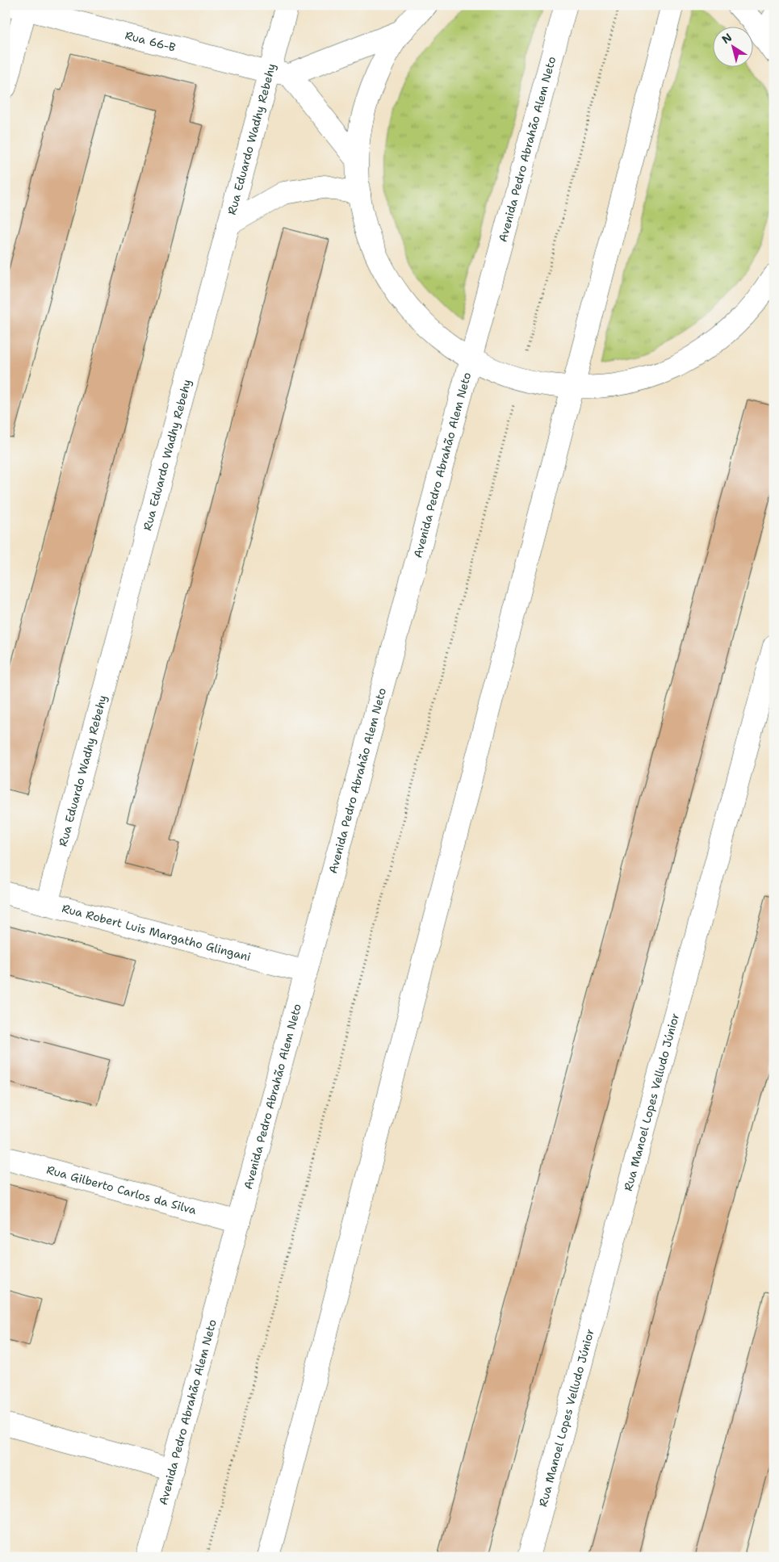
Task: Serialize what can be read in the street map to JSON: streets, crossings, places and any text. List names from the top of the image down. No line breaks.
{"streets":{"street":["Rua 66-B","Rua Eduardo Wadhy Rebehy","Avenida Pedro Abrahão Alem Neto","Rua Robert Luis Margatho Glingani","Rua Manoel Lopes Velludo Júnior","Rua Gilberto Carlos da Silva"]},"crossings":[["Rua 66-B","Rua Eduardo Wadhy Rebehy"],["Rua Eduardo Wadhy Rebehy","Rua Robert Luis Margatho Glingani"],["Avenida Pedro Abrahão Alem Neto","Rua Robert Luis Margatho Glingani"],["Avenida Pedro Abrahão Alem Neto","Rua Gilberto Carlos da Silva"]],"north":"top left"}
